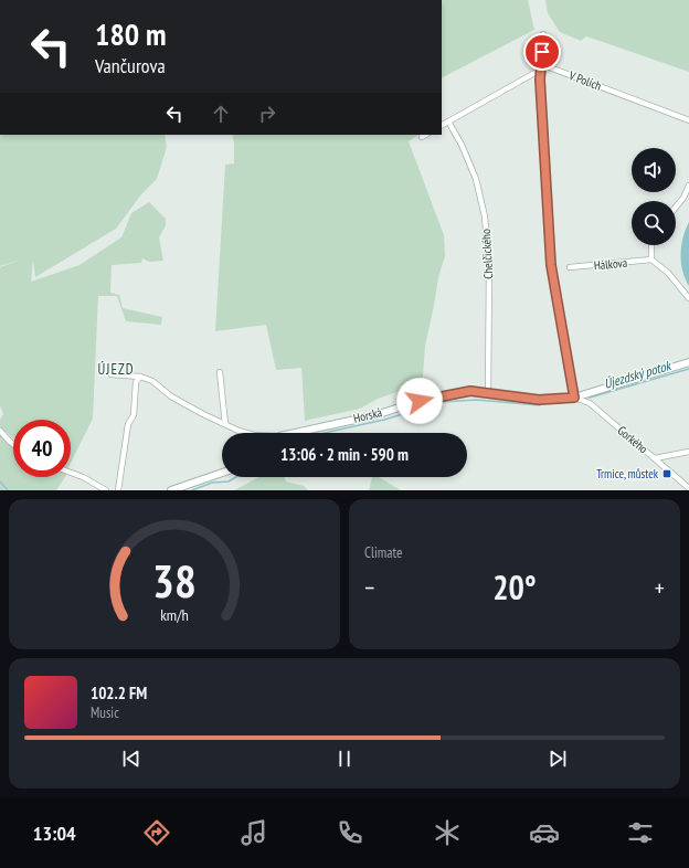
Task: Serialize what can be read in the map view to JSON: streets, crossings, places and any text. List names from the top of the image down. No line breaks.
{"streets":{"street":["V Polích","Chelčického","Hálkova","Horská","Gorkého"]},"crossings":[["Chelčického","Horská"],["Horská","Gorkého"]],"districts":["ÚJEZD"],"water":["Újezdský potok"],"places":{"transit":["Trmice, můstek"]},"page":{"turn":["180 m","Vančurova"],"limit":"40","trip":"13:06 · 2 min · 590 m","tile":"Climate","heat":["−","20°","+"],"song":["102.2 FM","Music"],"tabs":"13:04","gauge":["38","km/h"]}}
